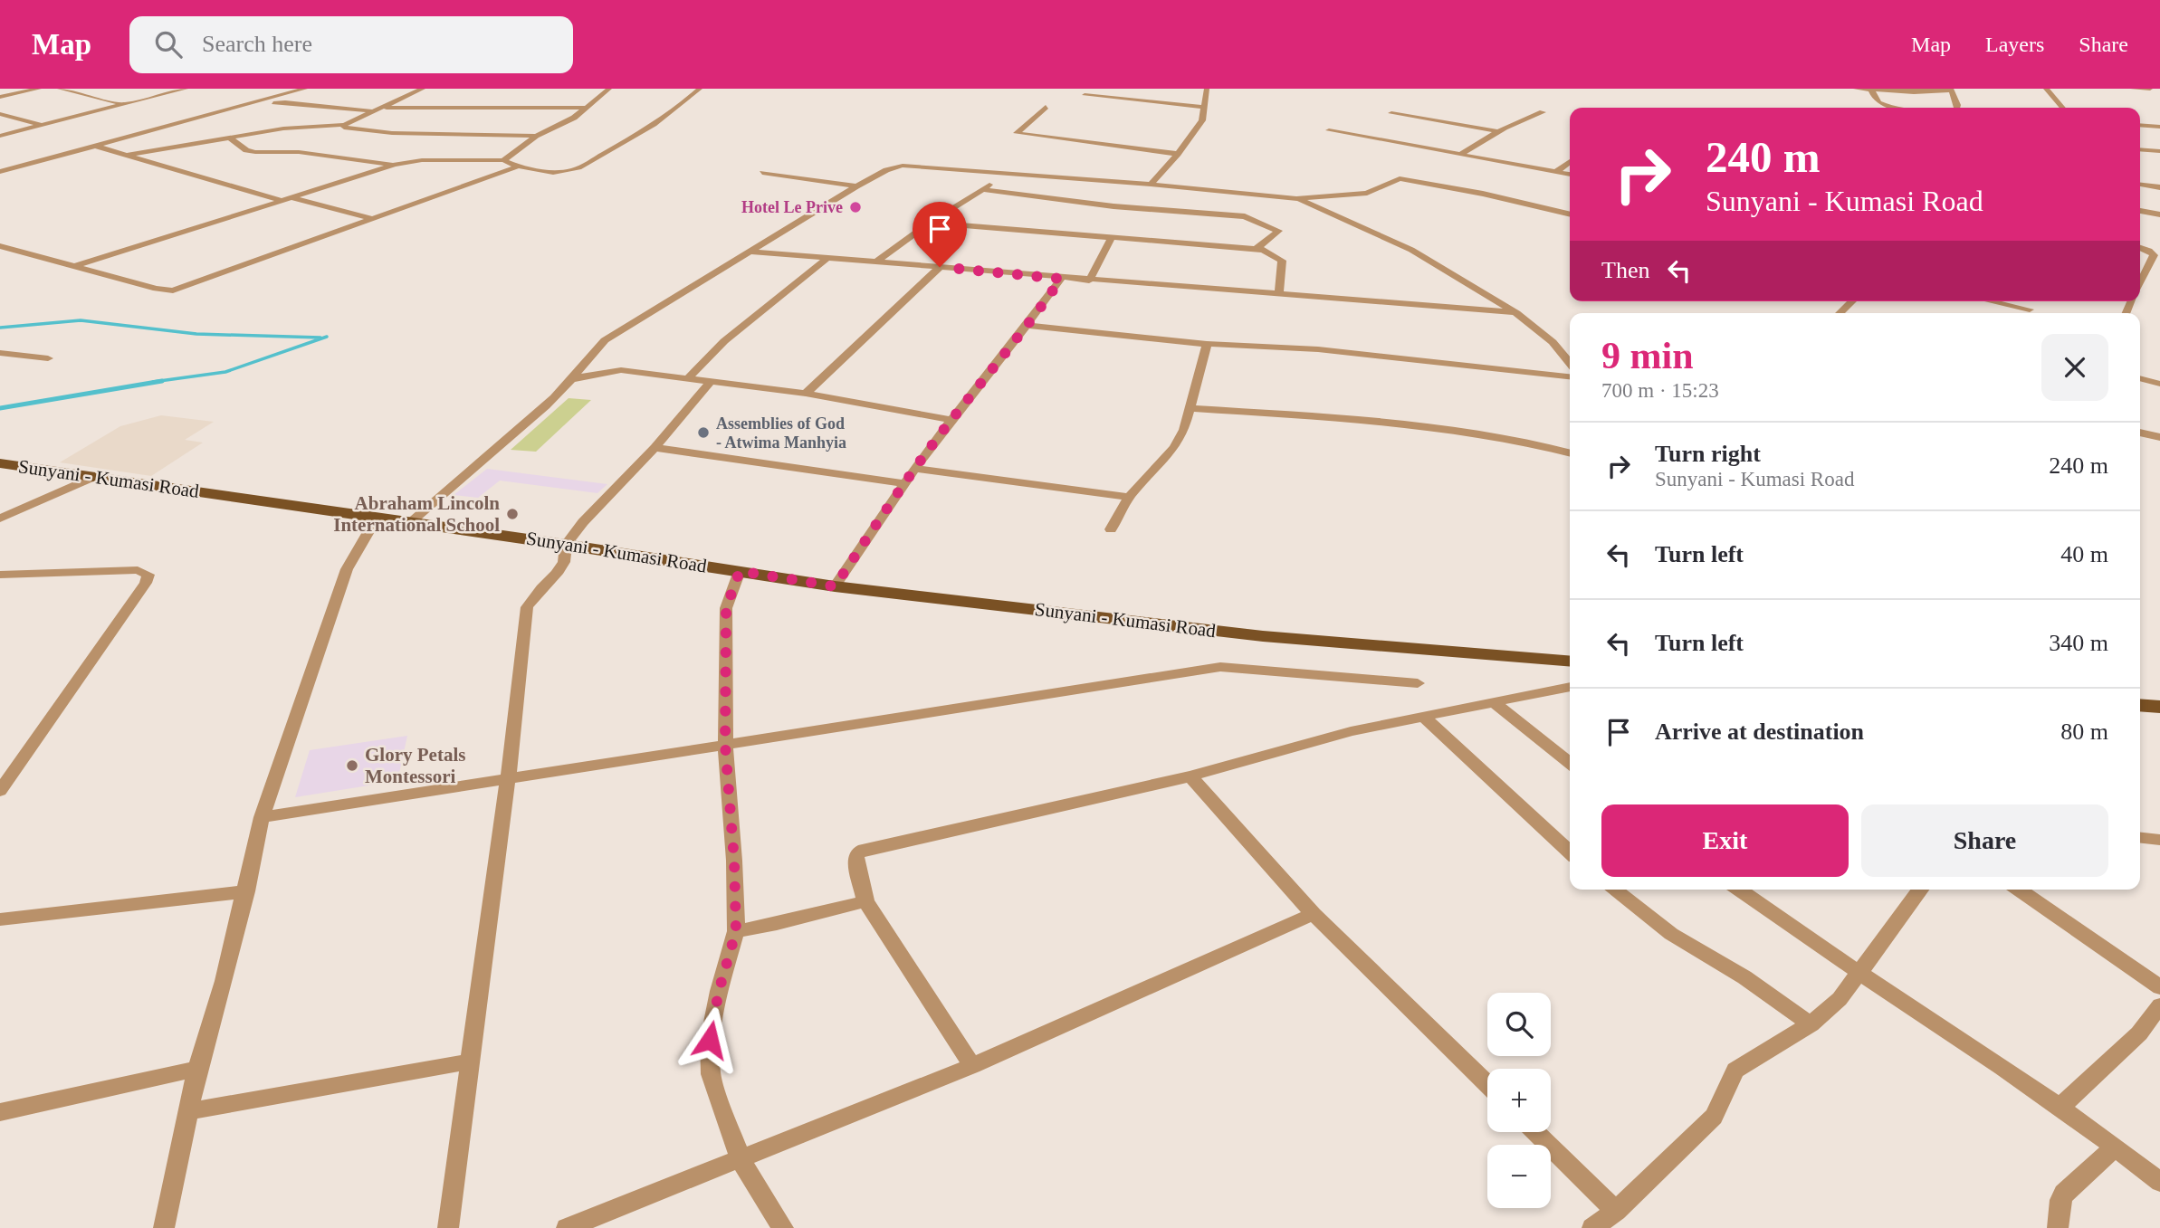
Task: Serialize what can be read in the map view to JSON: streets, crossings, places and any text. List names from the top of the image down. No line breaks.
{"streets":{"main road":["Sunyani - Kumasi Road"]},"places":["Hotel Le Prive","Assemblies of God - Atwima Manhyia","Abraham Lincoln International School","Glory Petals Montessori"],"page":{"header":"Map","search":"Search here","nav":["Map","Layers","Share"],"turn":["240 m","Sunyani - Kumasi Road"],"then":"Then","heading":["9 min","700 m · 15:23"],"list":[{"name":"Turn right","note":"Sunyani - Kumasi Road","value":"240 m"},{"name":"Turn left","value":"40 m"},{"name":"Turn left","value":"340 m"},{"name":"Arrive at destination","value":"80 m"}],"buttons":["Exit","Share"],"map_buttons":["+","−"]}}
